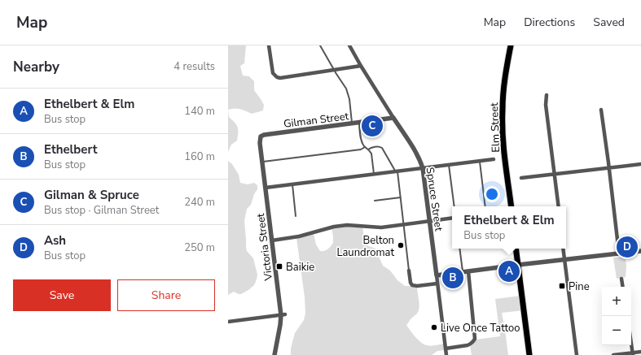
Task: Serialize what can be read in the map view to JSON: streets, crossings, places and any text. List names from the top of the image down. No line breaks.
{"streets":{"main road":["Elm Street"],"street":["Gilman Street","Spruce Street","Victoria Street"]},"crossings":[["Gilman Street","Spruce Street"],["Gilman Street","Victoria Street"]],"places":{"other":["Belton Laundromat","Live Once Tattoo"],"transit":["Baikie","Pine"]},"page":{"header":"Map","nav":["Map","Directions","Saved"],"heading":["Nearby","4 results"],"list":[{"mark":"A","name":"Ethelbert & Elm","note":"Bus stop","value":"140 m"},{"mark":"B","name":"Ethelbert","note":"Bus stop","value":"160 m"},{"mark":"C","name":"Gilman & Spruce","note":"Bus stop · Gilman Street","value":"240 m"},{"mark":"D","name":"Ash","note":"Bus stop","value":"250 m"}],"pins":["C","D","A","B"],"popup":["Ethelbert & Elm","Bus stop"],"buttons":["Save","Share"],"map_buttons":["+","−"]}}
